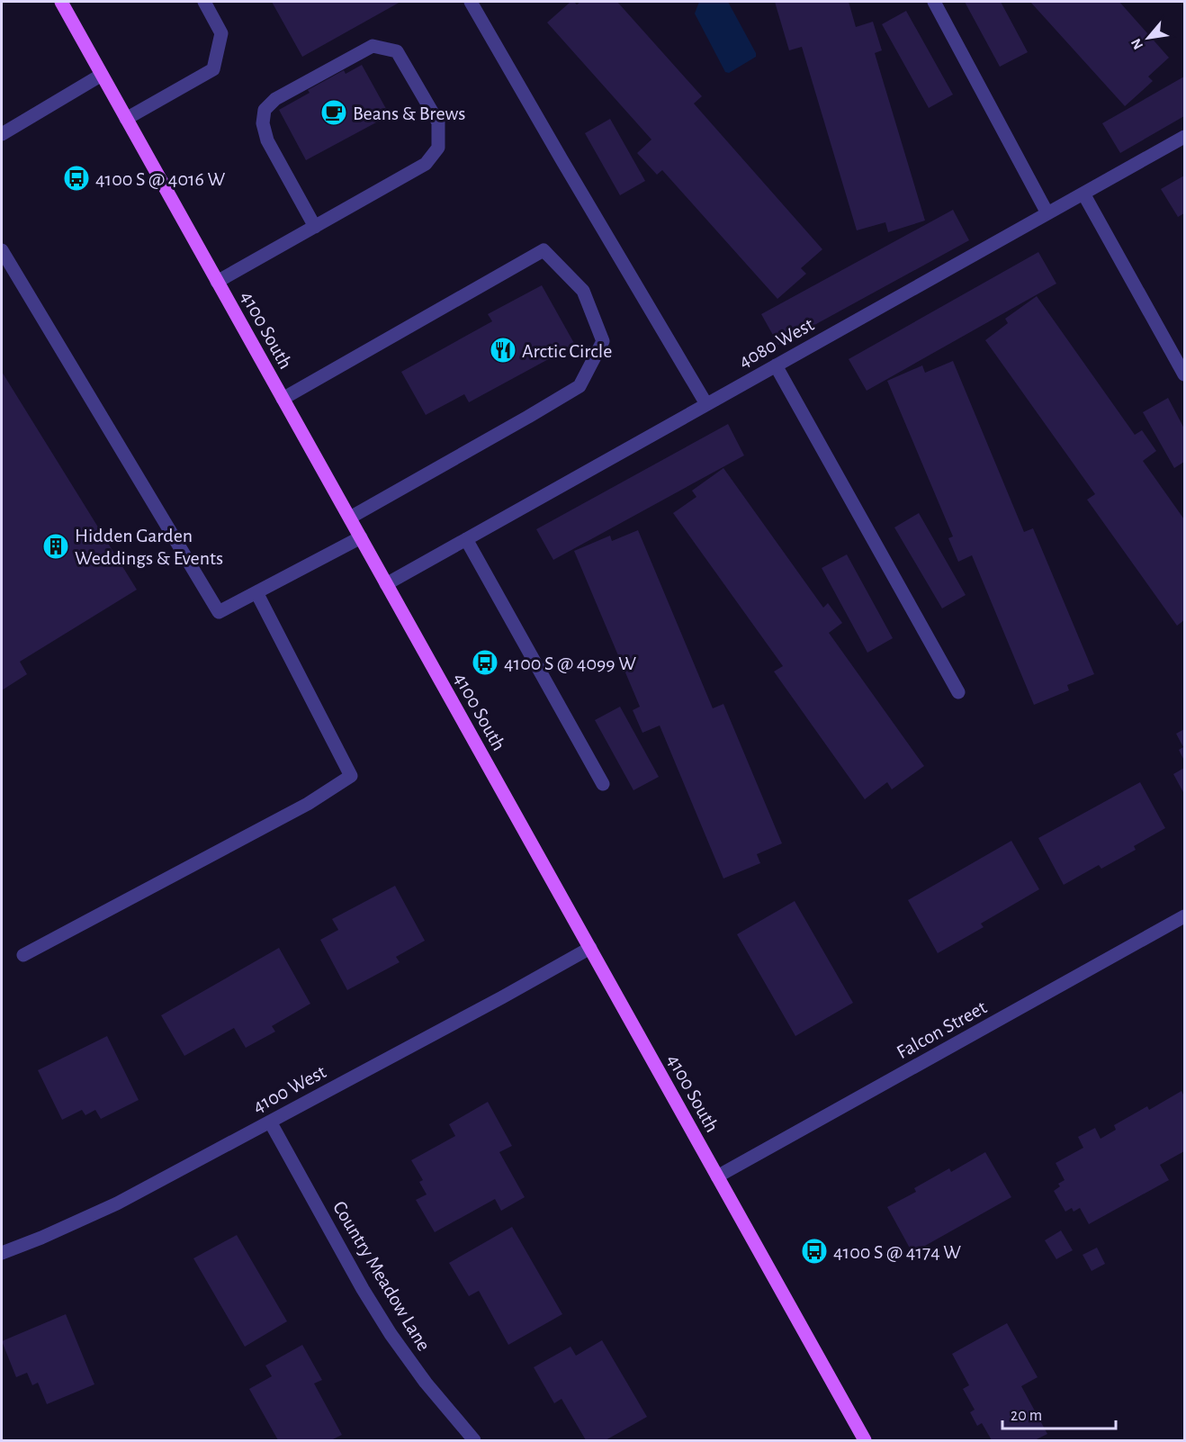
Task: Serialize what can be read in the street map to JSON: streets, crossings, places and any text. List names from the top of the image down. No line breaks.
{"streets":{"main road":["4100 South"],"street":["4080 West","Falcon Street","4100 West","Country Meadow Lane"]},"crossings":[["4100 South","4080 West"],["4100 South","Falcon Street"],["4100 South","4100 West"],["4100 West","Country Meadow Lane"]],"places":{"cafe":["Beans & Brews"],"bus stop":["4100 S @ 4016 W","4100 S @ 4099 W","4100 S @ 4174 W"],"restaurant":["Arctic Circle"],"building":["Hidden Garden Weddings & Events"]},"scale_bar":"20 m","north":"bottom left"}
